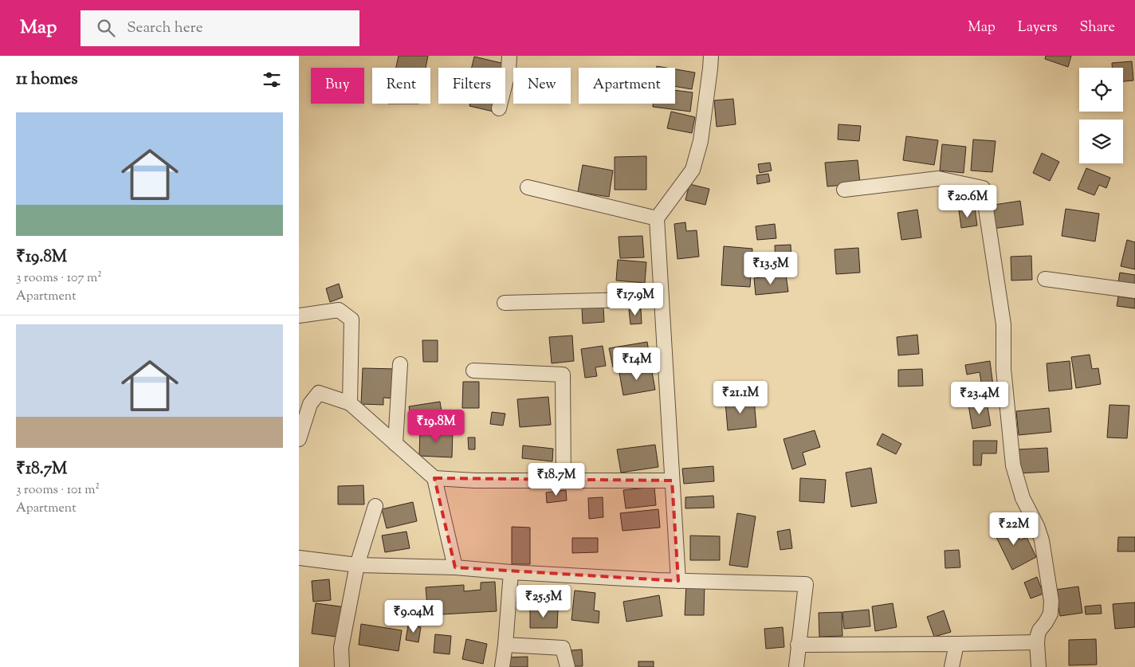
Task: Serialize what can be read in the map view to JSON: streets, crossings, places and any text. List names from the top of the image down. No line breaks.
{"page":{"header":"Map","search":"Search here","nav":["Map","Layers","Share"],"heading":"11 homes","chip":["Buy","Rent","Filters","New","Apartment"],"list":[{"name":"₹19.8M","note":"3 rooms · 107 m² · Apartment"},{"name":"₹18.7M","note":"3 rooms · 101 m² · Apartment"}],"price":["₹20.6M","₹13.5M","₹17.9M","₹14M","₹21.1M","₹23.4M","₹19.8M","₹18.7M","₹22M","₹25.5M","₹9.04M"]}}
